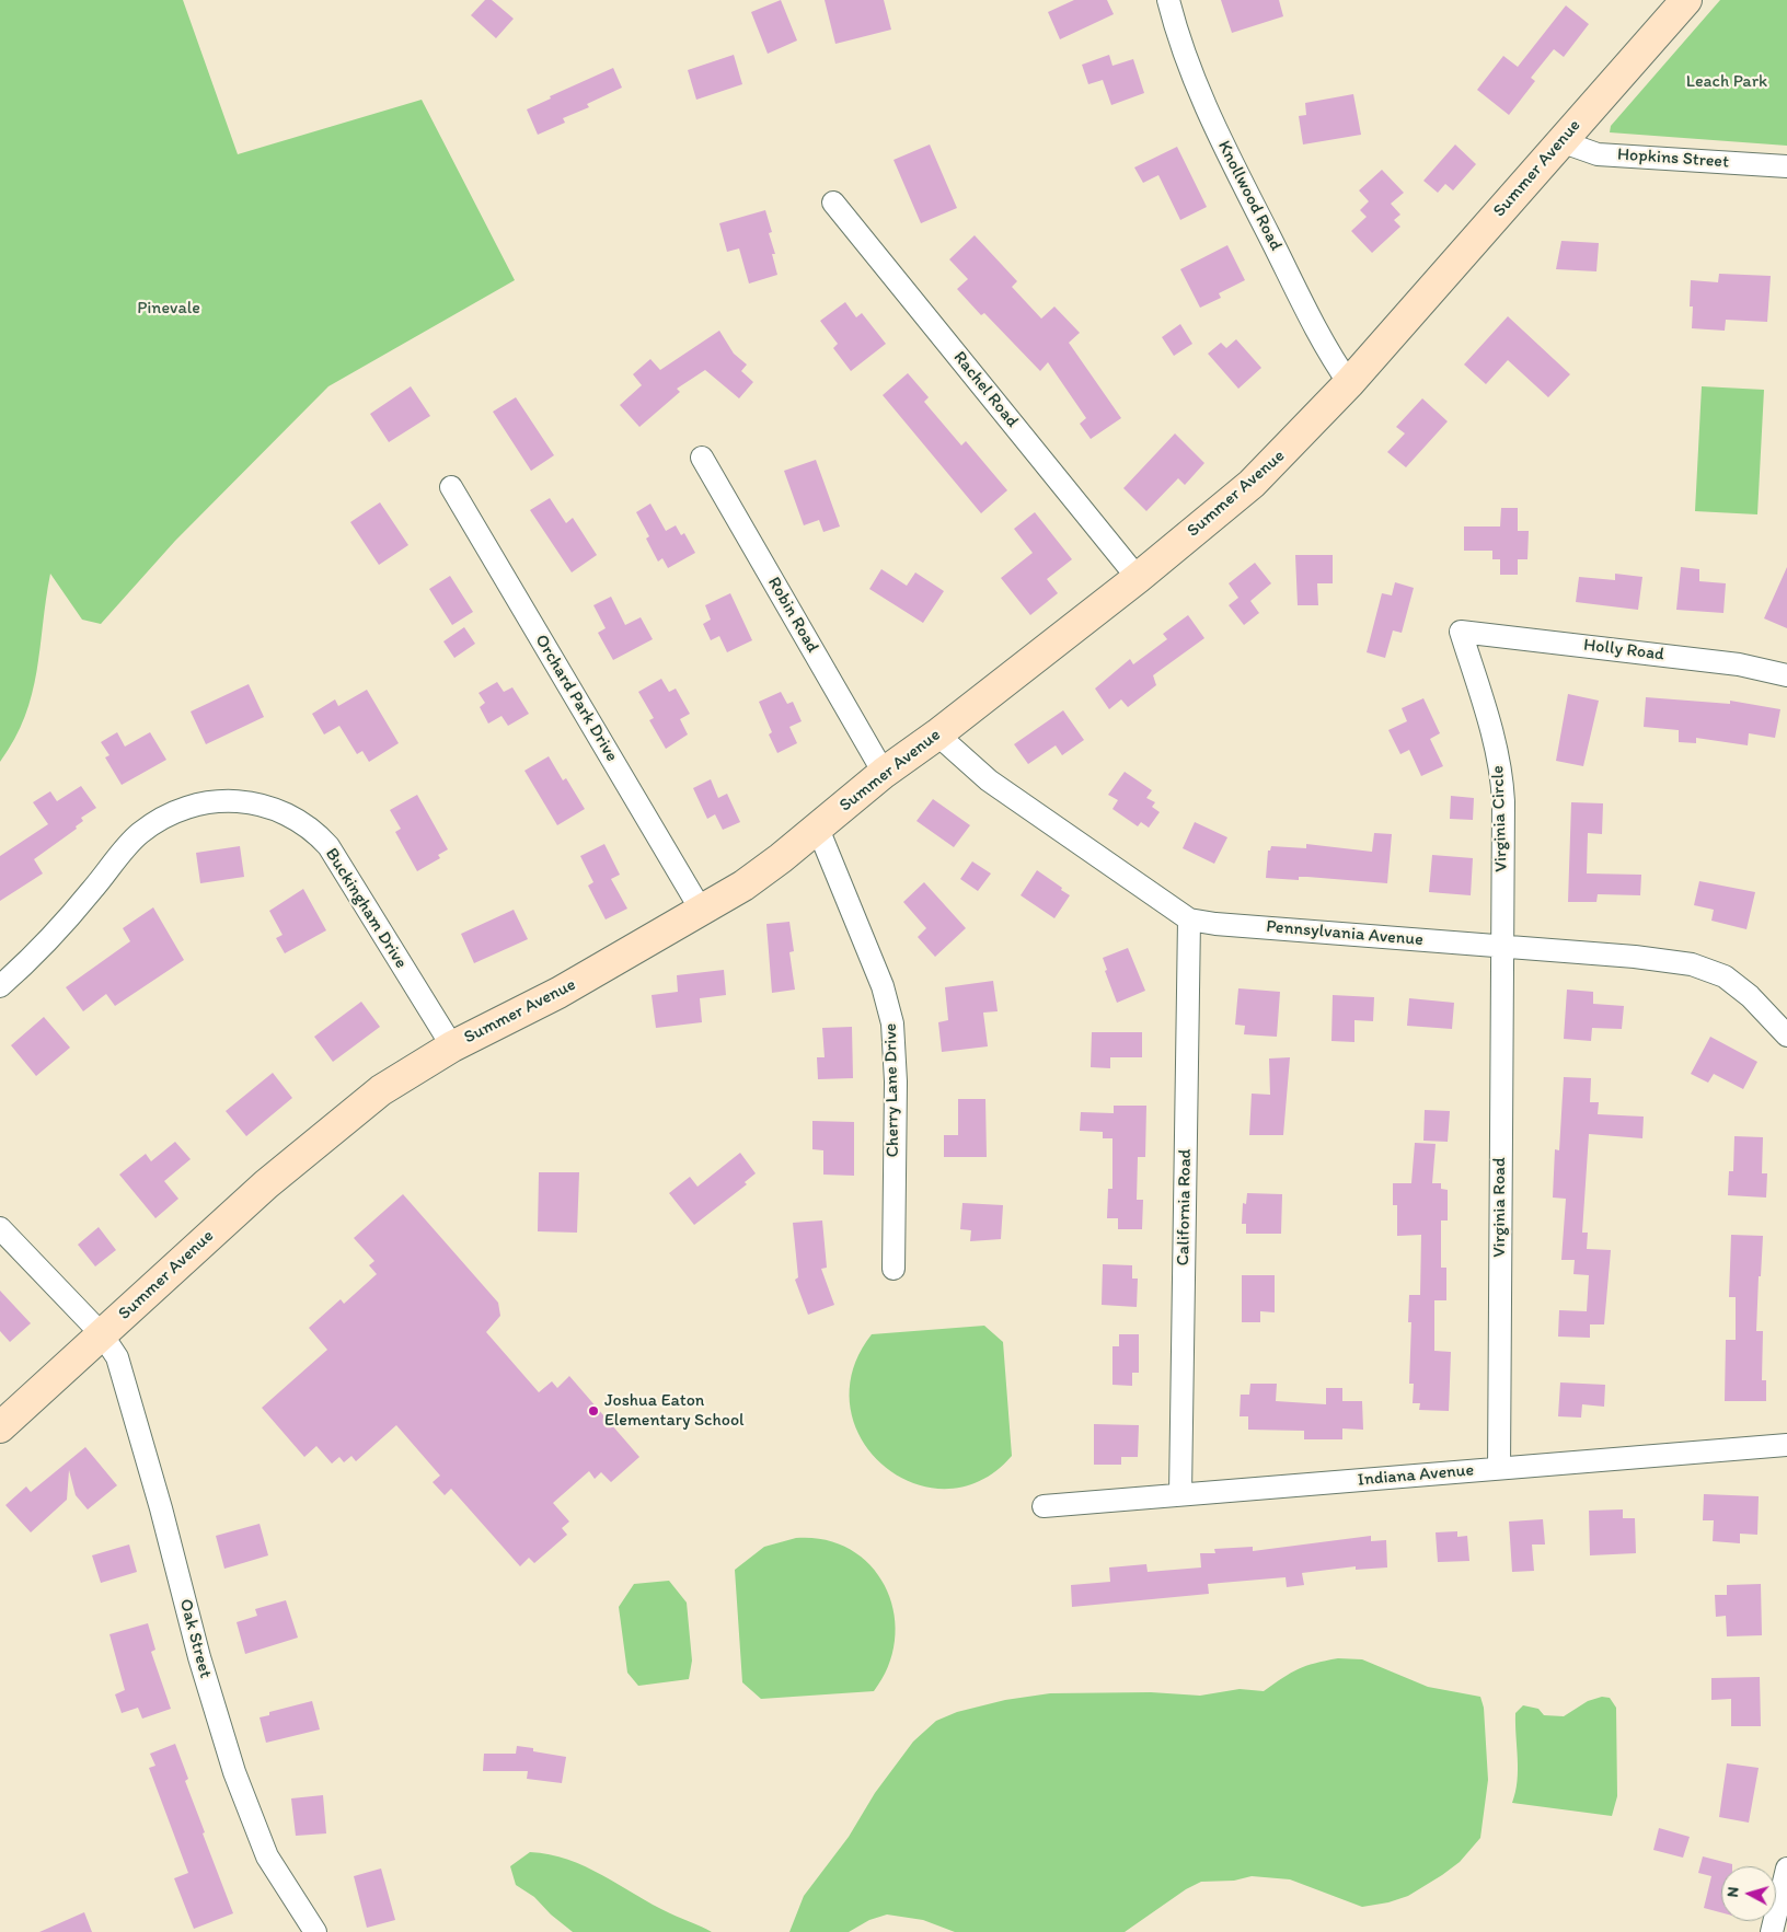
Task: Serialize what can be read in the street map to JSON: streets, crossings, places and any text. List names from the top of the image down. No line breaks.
{"streets":{"street":["Hopkins Street","Summer Avenue","Knollwood Road","Rachel Road","Robin Road","Holly Road","Orchard Park Drive","Virginia Circle","Buckingham Drive","Pennsylvania Avenue","Cherry Lane Drive","California Road","Virginia Road","Indiana Avenue","Oak Street"]},"crossings":[["Hopkins Street","Summer Avenue"],["Summer Avenue","Knollwood Road"],["Summer Avenue","Rachel Road"],["Summer Avenue","Robin Road"],["Summer Avenue","Orchard Park Drive"],["Summer Avenue","Buckingham Drive"],["Summer Avenue","Pennsylvania Avenue"],["Summer Avenue","Cherry Lane Drive"],["Summer Avenue","Oak Street"],["Holly Road","Virginia Circle"],["Virginia Circle","Pennsylvania Avenue"],["Virginia Circle","Virginia Road"],["Pennsylvania Avenue","California Road"],["Pennsylvania Avenue","Virginia Road"],["California Road","Indiana Avenue"],["Virginia Road","Indiana Avenue"]],"parks":["Leach Park","Pinevale"],"places":["Joshua Eaton Elementary School"],"north":"left"}
